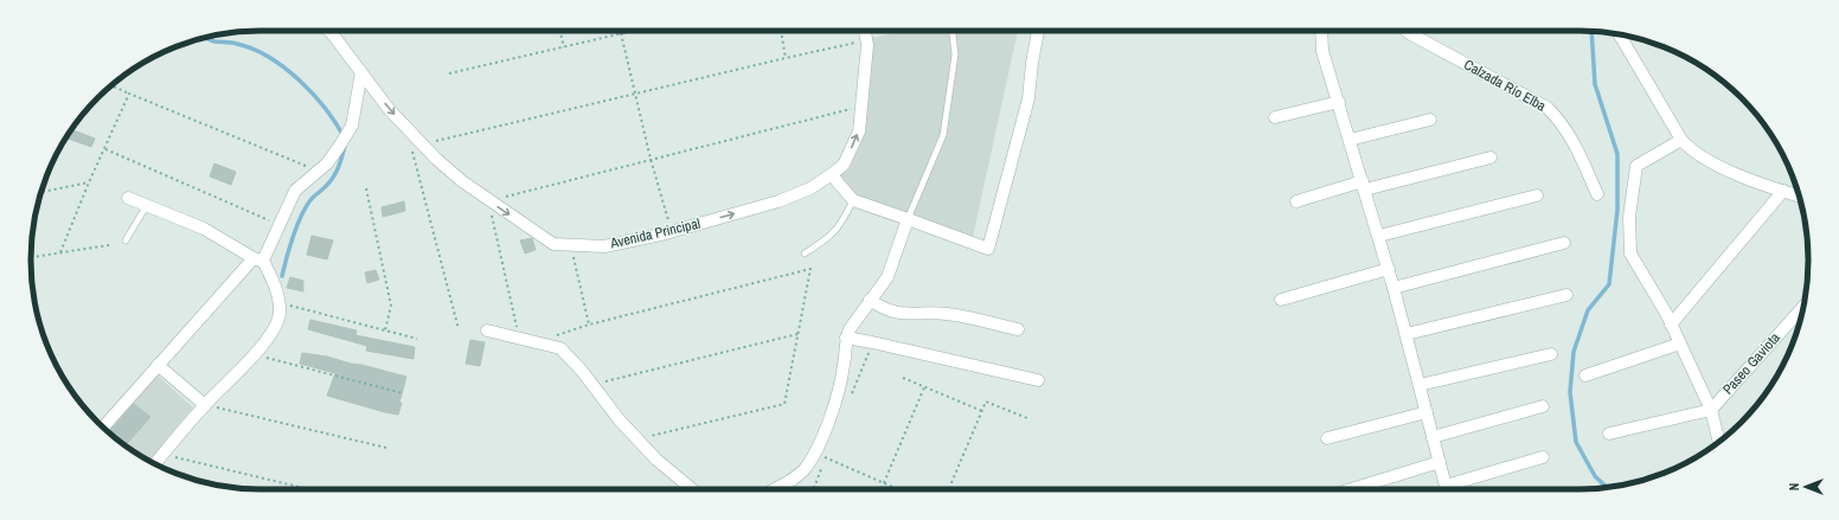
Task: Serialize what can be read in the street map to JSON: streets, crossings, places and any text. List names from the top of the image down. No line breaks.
{"streets":{"street":["Calzada Río Elba","Avenida Principal","Paseo Gaviota"]},"north":"left"}
